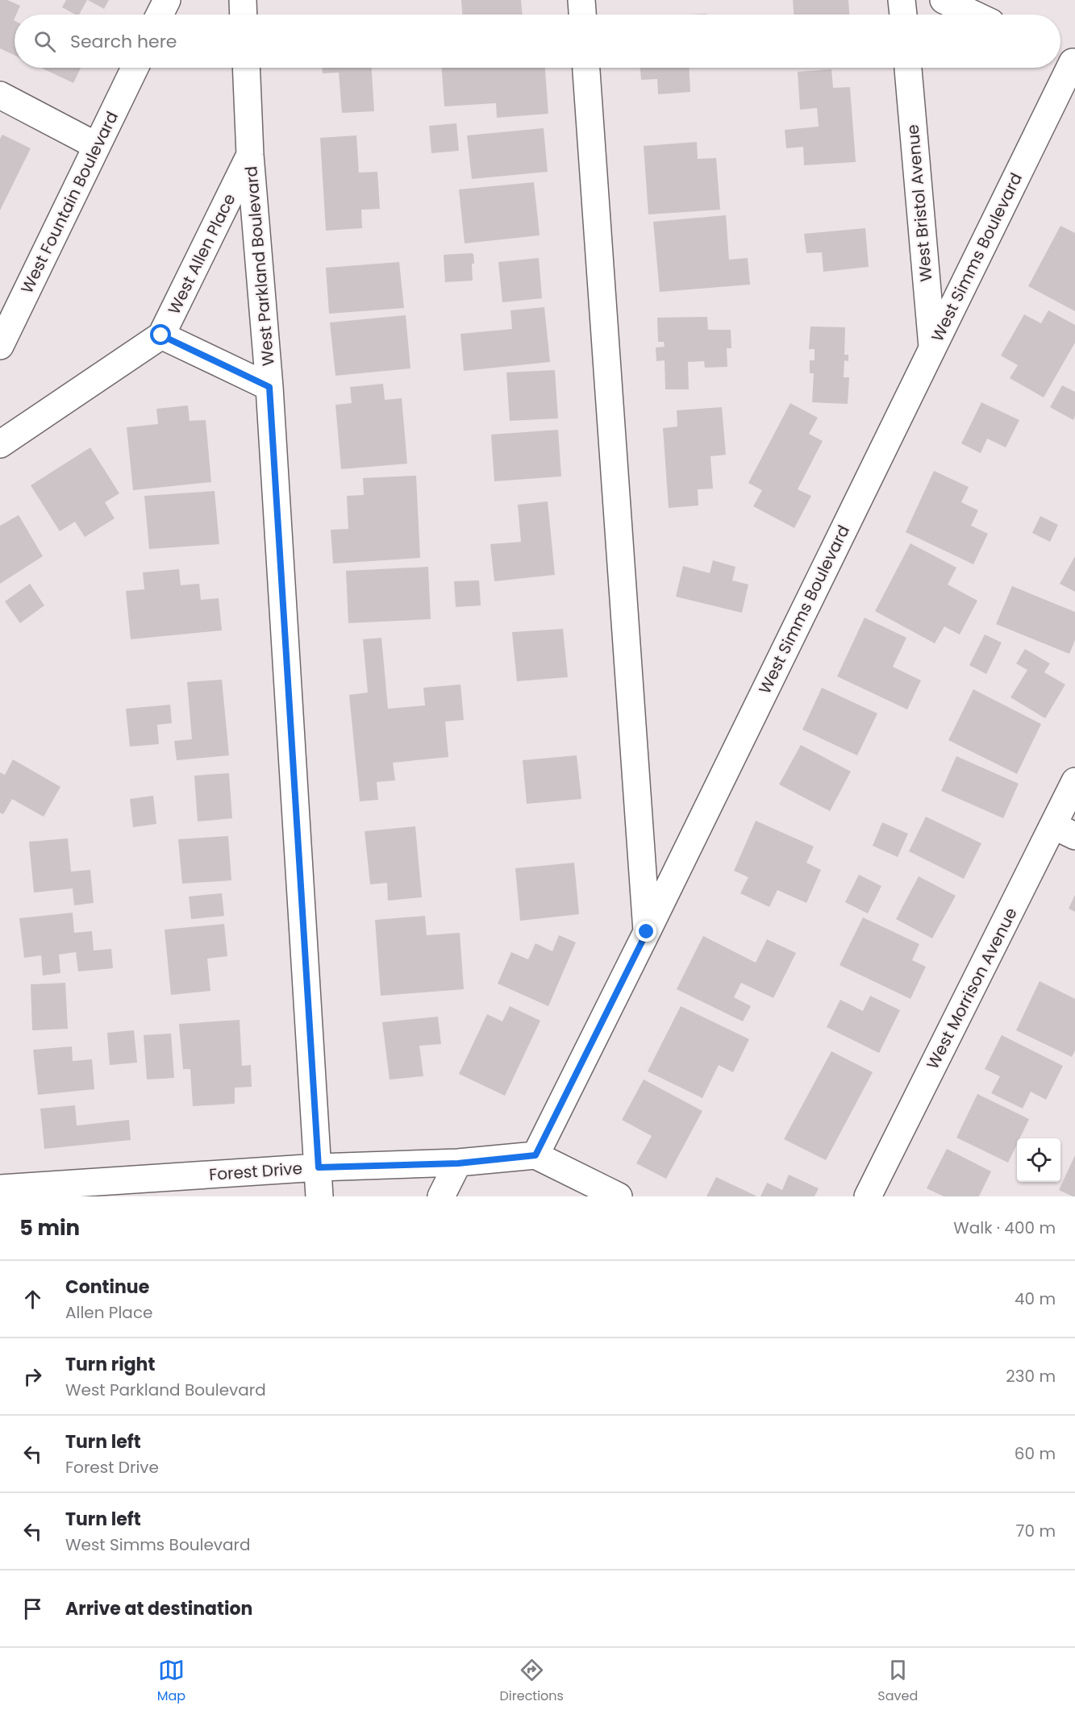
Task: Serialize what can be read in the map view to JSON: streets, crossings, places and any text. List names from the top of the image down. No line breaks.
{"streets":{"street":["West Fountain Boulevard","West Bristol Avenue","West Allen Place","West Simms Boulevard","West Parkland Boulevard","West Morrison Avenue","Forest Drive"]},"crossings":[["West Bristol Avenue","West Simms Boulevard"],["West Allen Place","West Parkland Boulevard"],["West Simms Boulevard","Forest Drive"],["West Parkland Boulevard","Forest Drive"]],"page":{"search":"Search here","heading":["5 min","Walk · 400 m"],"list":[["Continue","Allen Place","40 m"],["Turn right","West Parkland Boulevard","230 m"],["Turn left","Forest Drive","60 m"],["Turn left","West Simms Boulevard","70 m"],"Arrive at destination"],"nav":["Map","Directions","Saved"]}}
